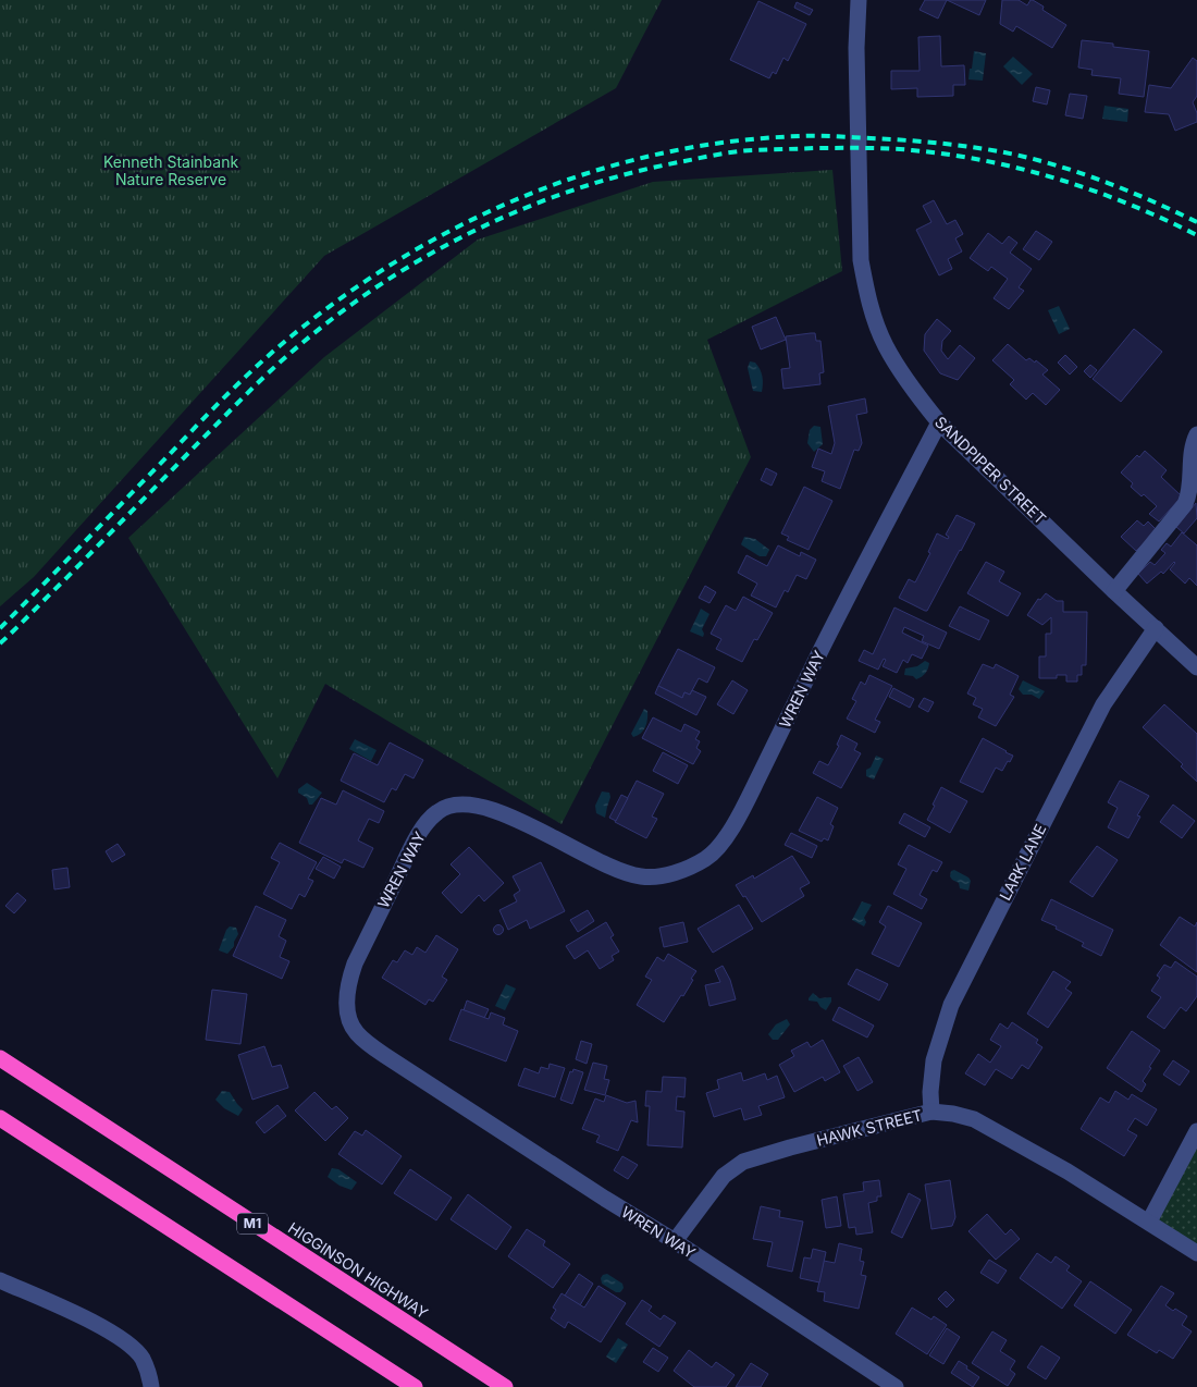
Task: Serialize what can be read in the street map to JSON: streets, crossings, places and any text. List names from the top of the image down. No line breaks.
{"streets":{"highway":["M1","HIGGINSON HIGHWAY"],"street":["SANDPIPER STREET","WREN WAY","LARK LANE","HAWK STREET"]},"crossings":[["SANDPIPER STREET","WREN WAY"],["SANDPIPER STREET","LARK LANE"],["WREN WAY","HAWK STREET"],["LARK LANE","HAWK STREET"]],"parks":["Kenneth Stainbank Nature Reserve"]}
